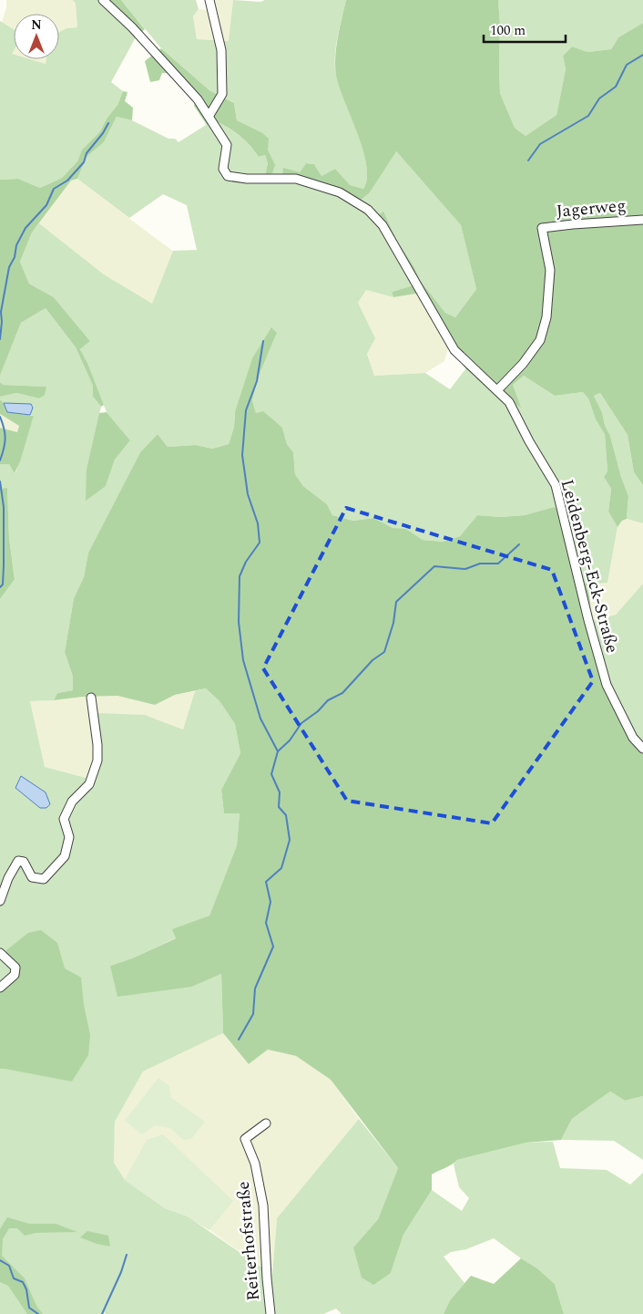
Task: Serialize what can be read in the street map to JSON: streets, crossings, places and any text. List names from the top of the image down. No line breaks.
{"streets":{"street":["Jagerweg","Leidenberg-Eck-Straße","Reiterhofstraße"]},"crossings":[["Jagerweg","Leidenberg-Eck-Straße"]],"scale_bar":"100 m","north":"top"}
